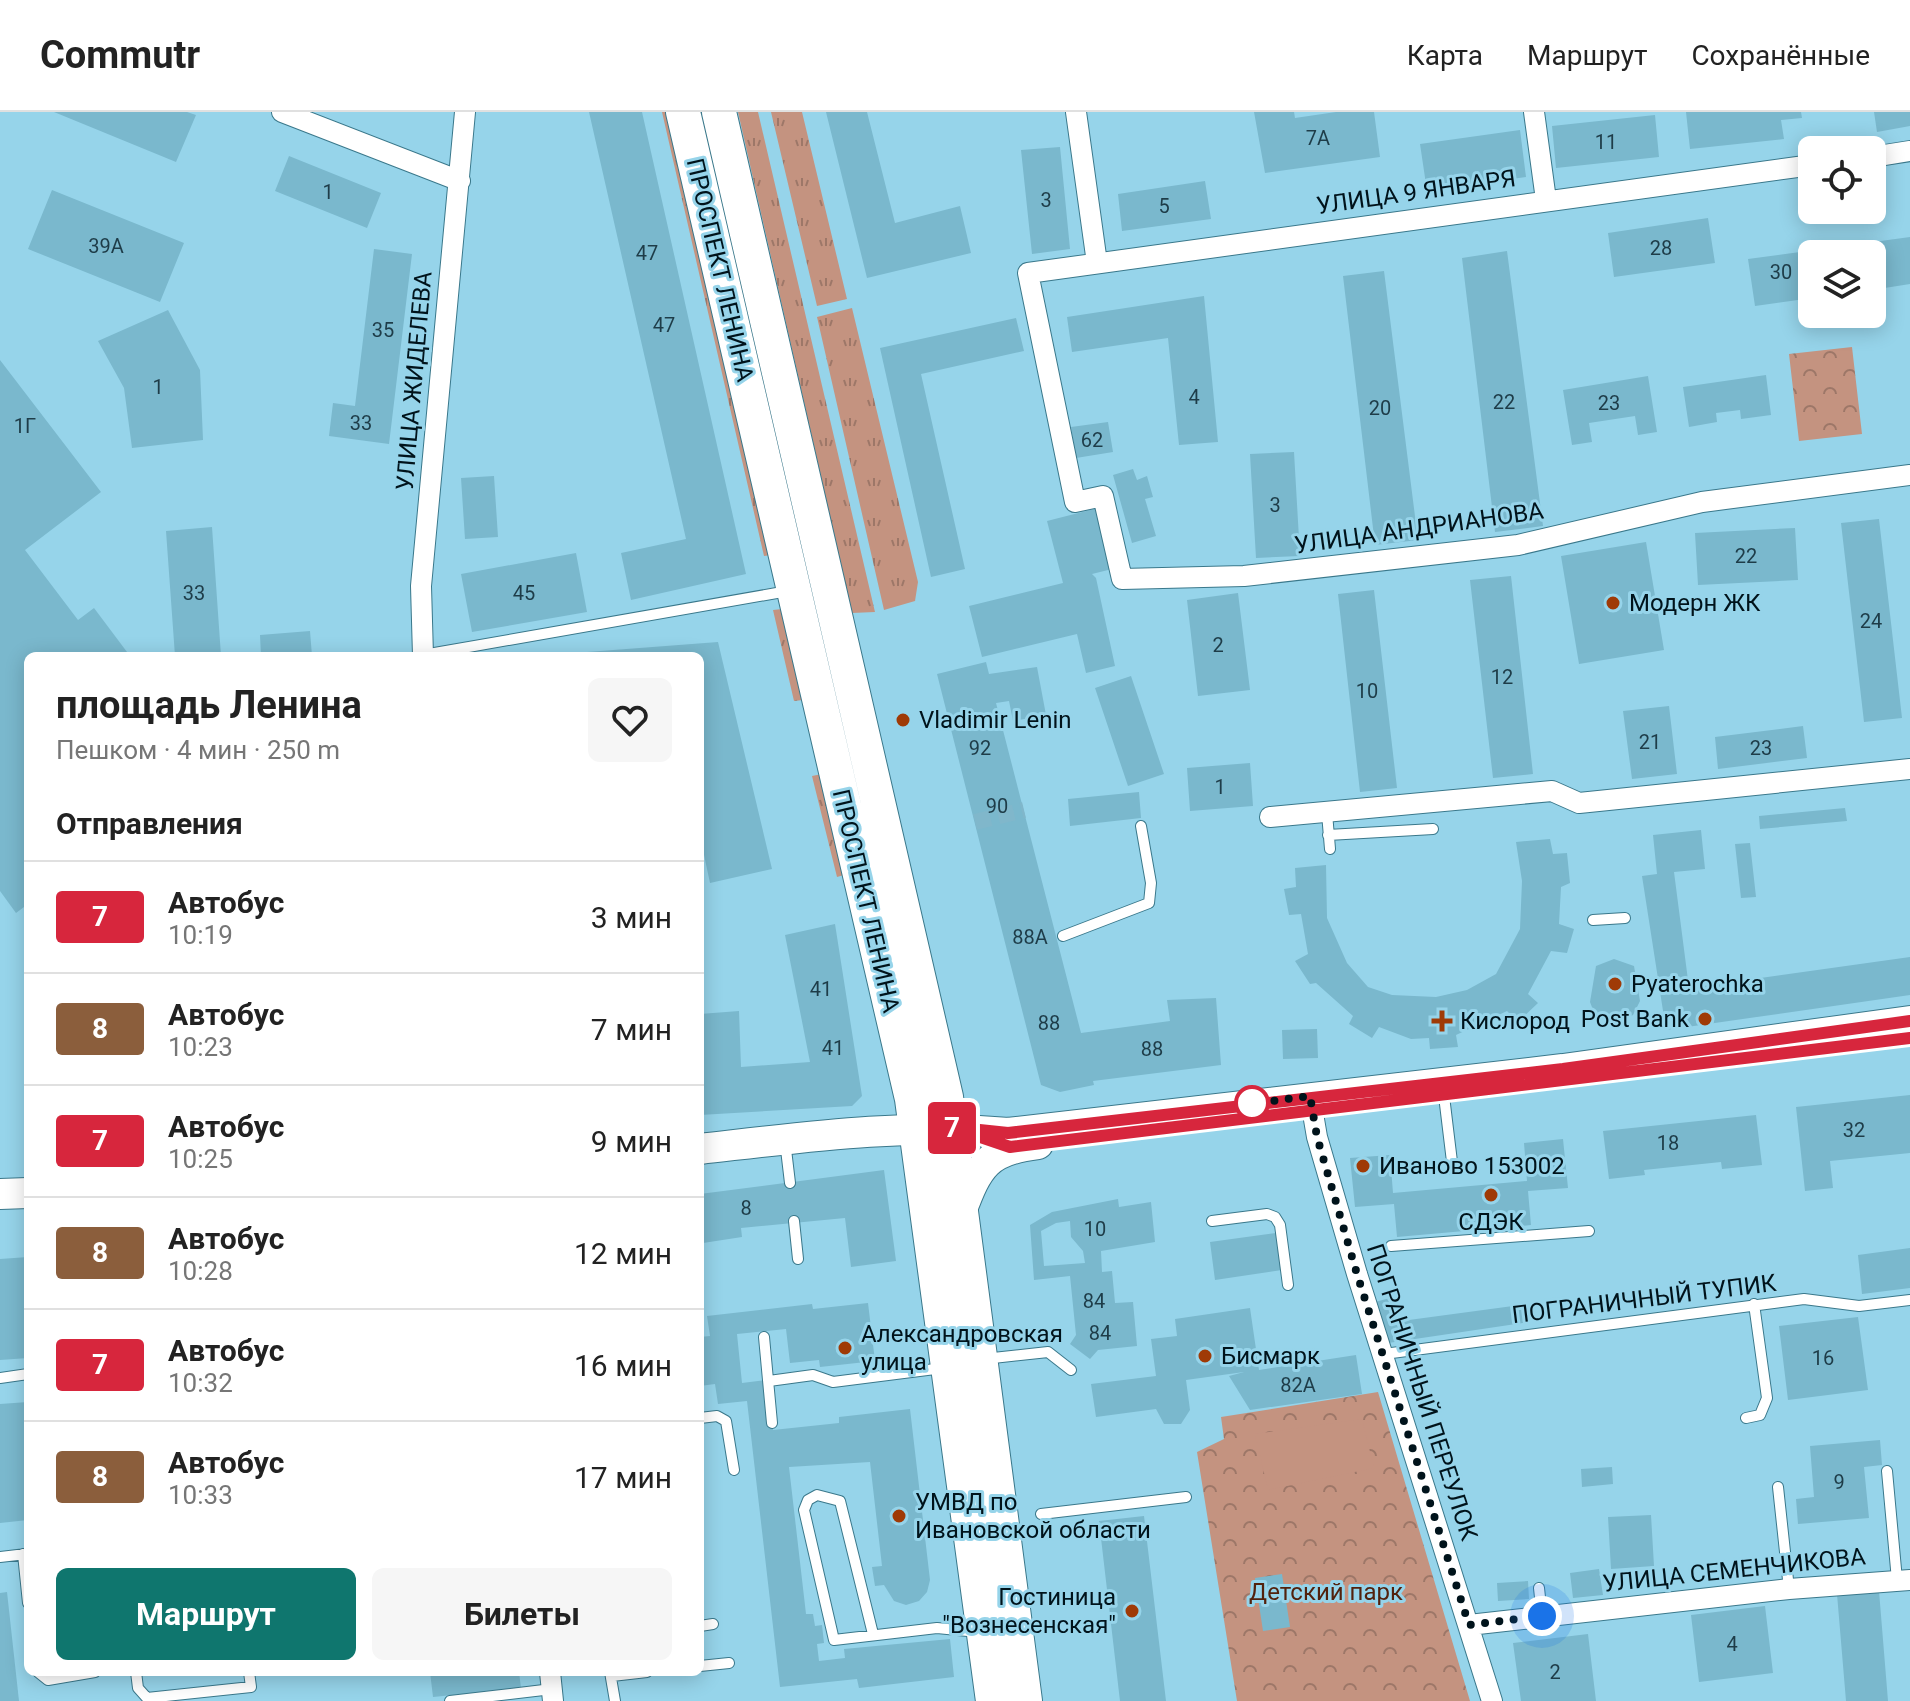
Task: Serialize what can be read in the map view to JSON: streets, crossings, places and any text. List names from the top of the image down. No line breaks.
{"streets":{"highway":["ПРОСПЕКТ ЛЕНИНА"],"street":["УЛИЦА 9 ЯНВАРЯ","УЛИЦА ЖИДЕЛЕВА","УЛИЦА АНДРИАНОВА","ПОГРАНИЧНЫЙ ПЕРЕУЛОК","УЛИЦА СЕМЕНЧИКОВА"],"lane":["ПОГРАНИЧНЫЙ ТУПИК"]},"crossings":[["УЛИЦА 9 ЯНВАРЯ","УЛИЦА АНДРИАНОВА"],["ПОГРАНИЧНЫЙ ТУПИК","ПОГРАНИЧНЫЙ ПЕРЕУЛОК"],["ПОГРАНИЧНЫЙ ПЕРЕУЛОК","УЛИЦА СЕМЕНЧИКОВА"]],"parks":["Детский парк"],"places":{"other":["Модерн ЖК","Vladimir Lenin","Pyaterochka","Post Bank","Иваново 153002","СДЭК","Александровская улица","Бисмарк","УМВД по Ивановской области","Гостиница \"Вознесенская\""],"health":["Кислород"]},"lines":["bus line 7"],"house_numbers":["7А","11","1","3","5","39А","28","47","30","47","35","1","4","22","23","20","33","1Г","62","3","22","33","45","24","2","12","10","21","92","23","1","90","88А","41","88","41","88","32","18","8","10","84","84","16","82А","9","4","2"],"page":{"header":"Commutr","nav":["Карта","Маршрут","Сохранённые"],"on_map":"7","heading":[["площадь Ленина","Пешком · 4 мин · 250 m"],"Отправления"],"list":[{"mark":"7","name":"Автобус","note":"10:19","value":"3 мин"},{"mark":"8","name":"Автобус","note":"10:23","value":"7 мин"},{"mark":"7","name":"Автобус","note":"10:25","value":"9 мин"},{"mark":"8","name":"Автобус","note":"10:28","value":"12 мин"},{"mark":"7","name":"Автобус","note":"10:32","value":"16 мин"},{"mark":"8","name":"Автобус","note":"10:33","value":"17 мин"}],"buttons":["Маршрут","Билеты"]}}
